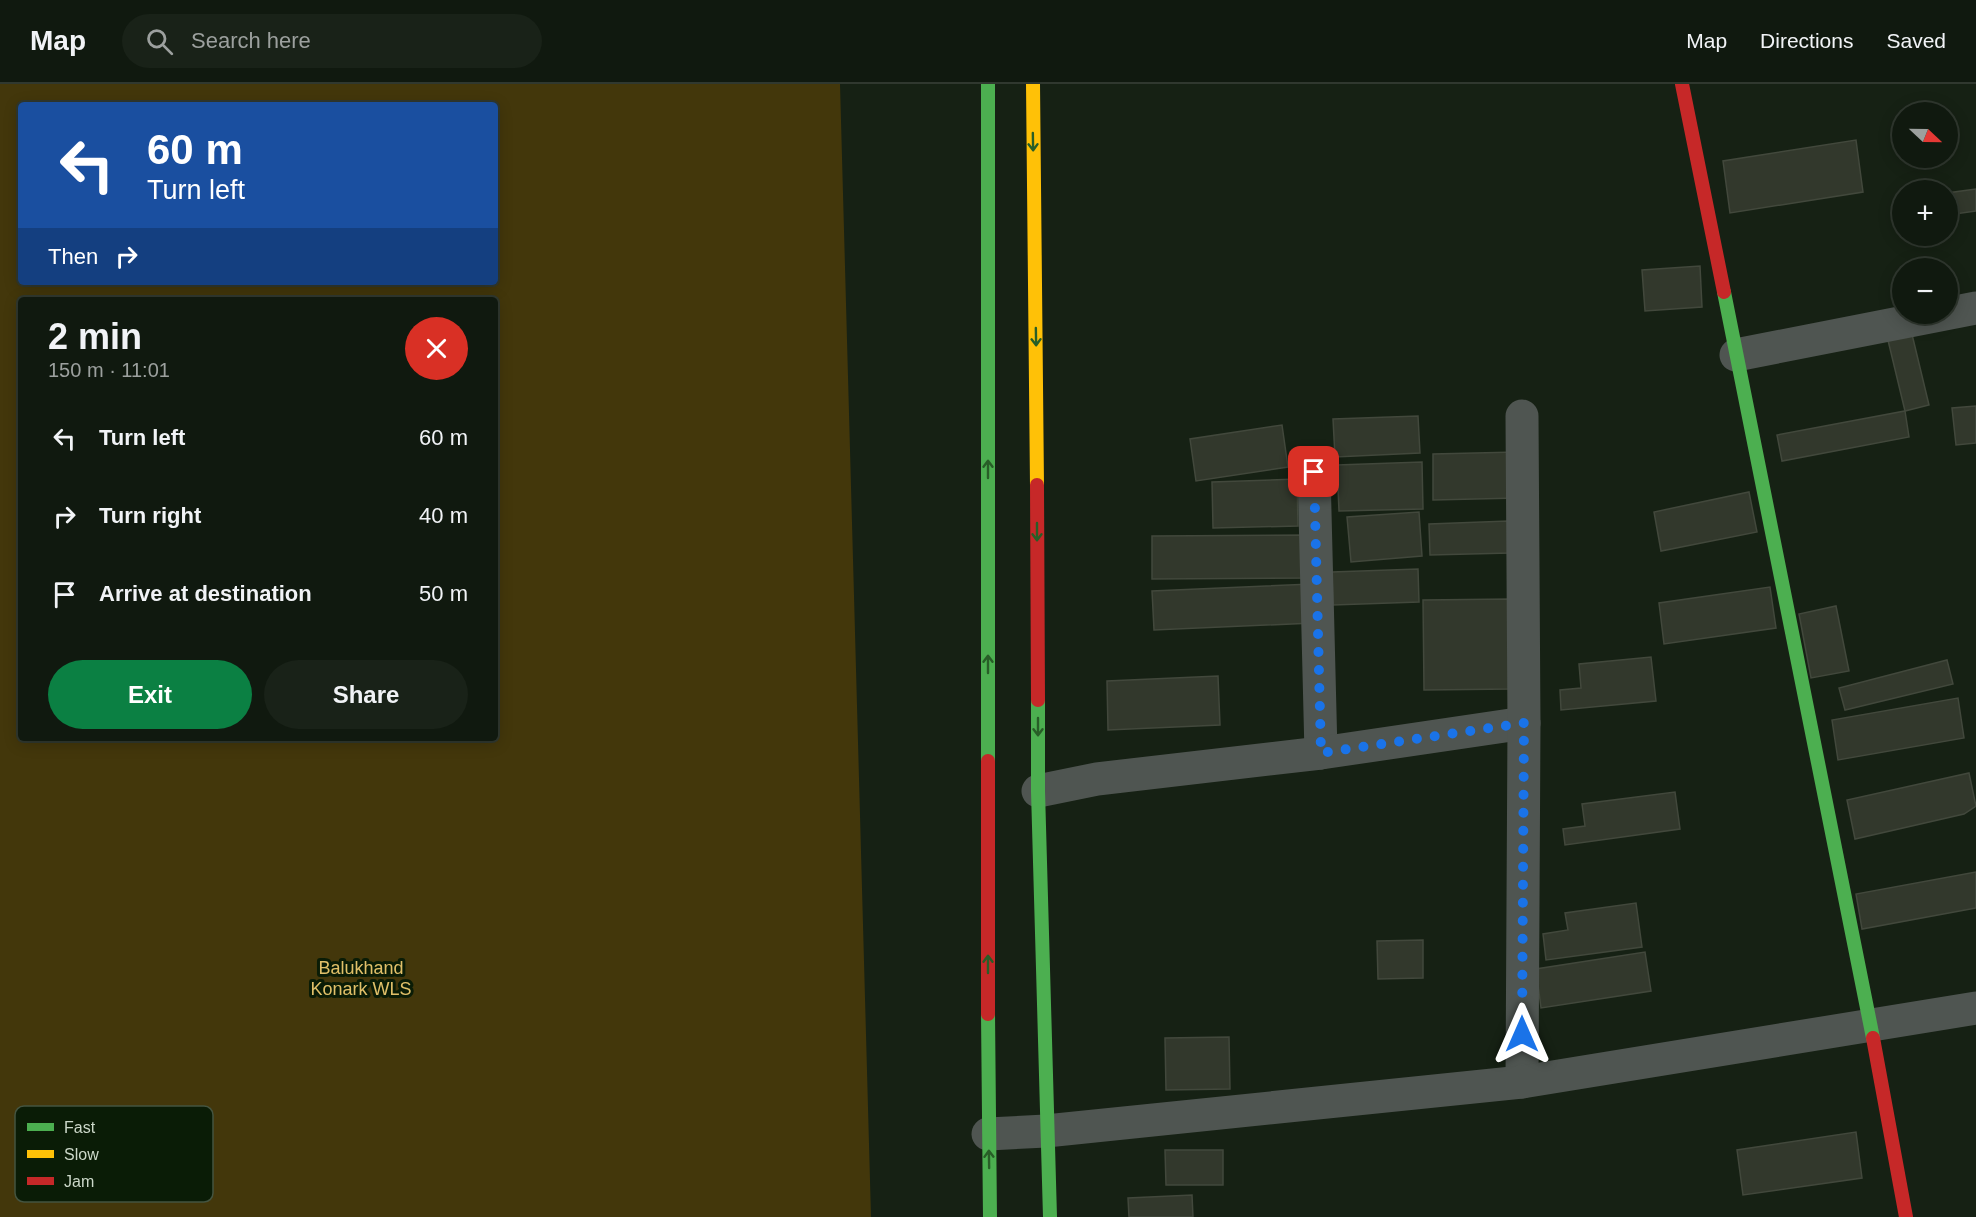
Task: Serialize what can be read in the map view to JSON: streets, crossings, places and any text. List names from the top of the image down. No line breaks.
{"parks":["Balukhand Konark WLS"],"legend":["Fast","Slow","Jam"],"north":"right","page":{"header":"Map","search":"Search here","nav":["Map","Directions","Saved"],"map_buttons":["+","−"],"turn":["60 m","Turn left"],"then":"Then","heading":["2 min","150 m · 11:01"],"list":[{"name":"Turn left","value":"60 m"},{"name":"Turn right","value":"40 m"},{"name":"Arrive at destination","value":"50 m"}],"buttons":["Exit","Share"]}}
